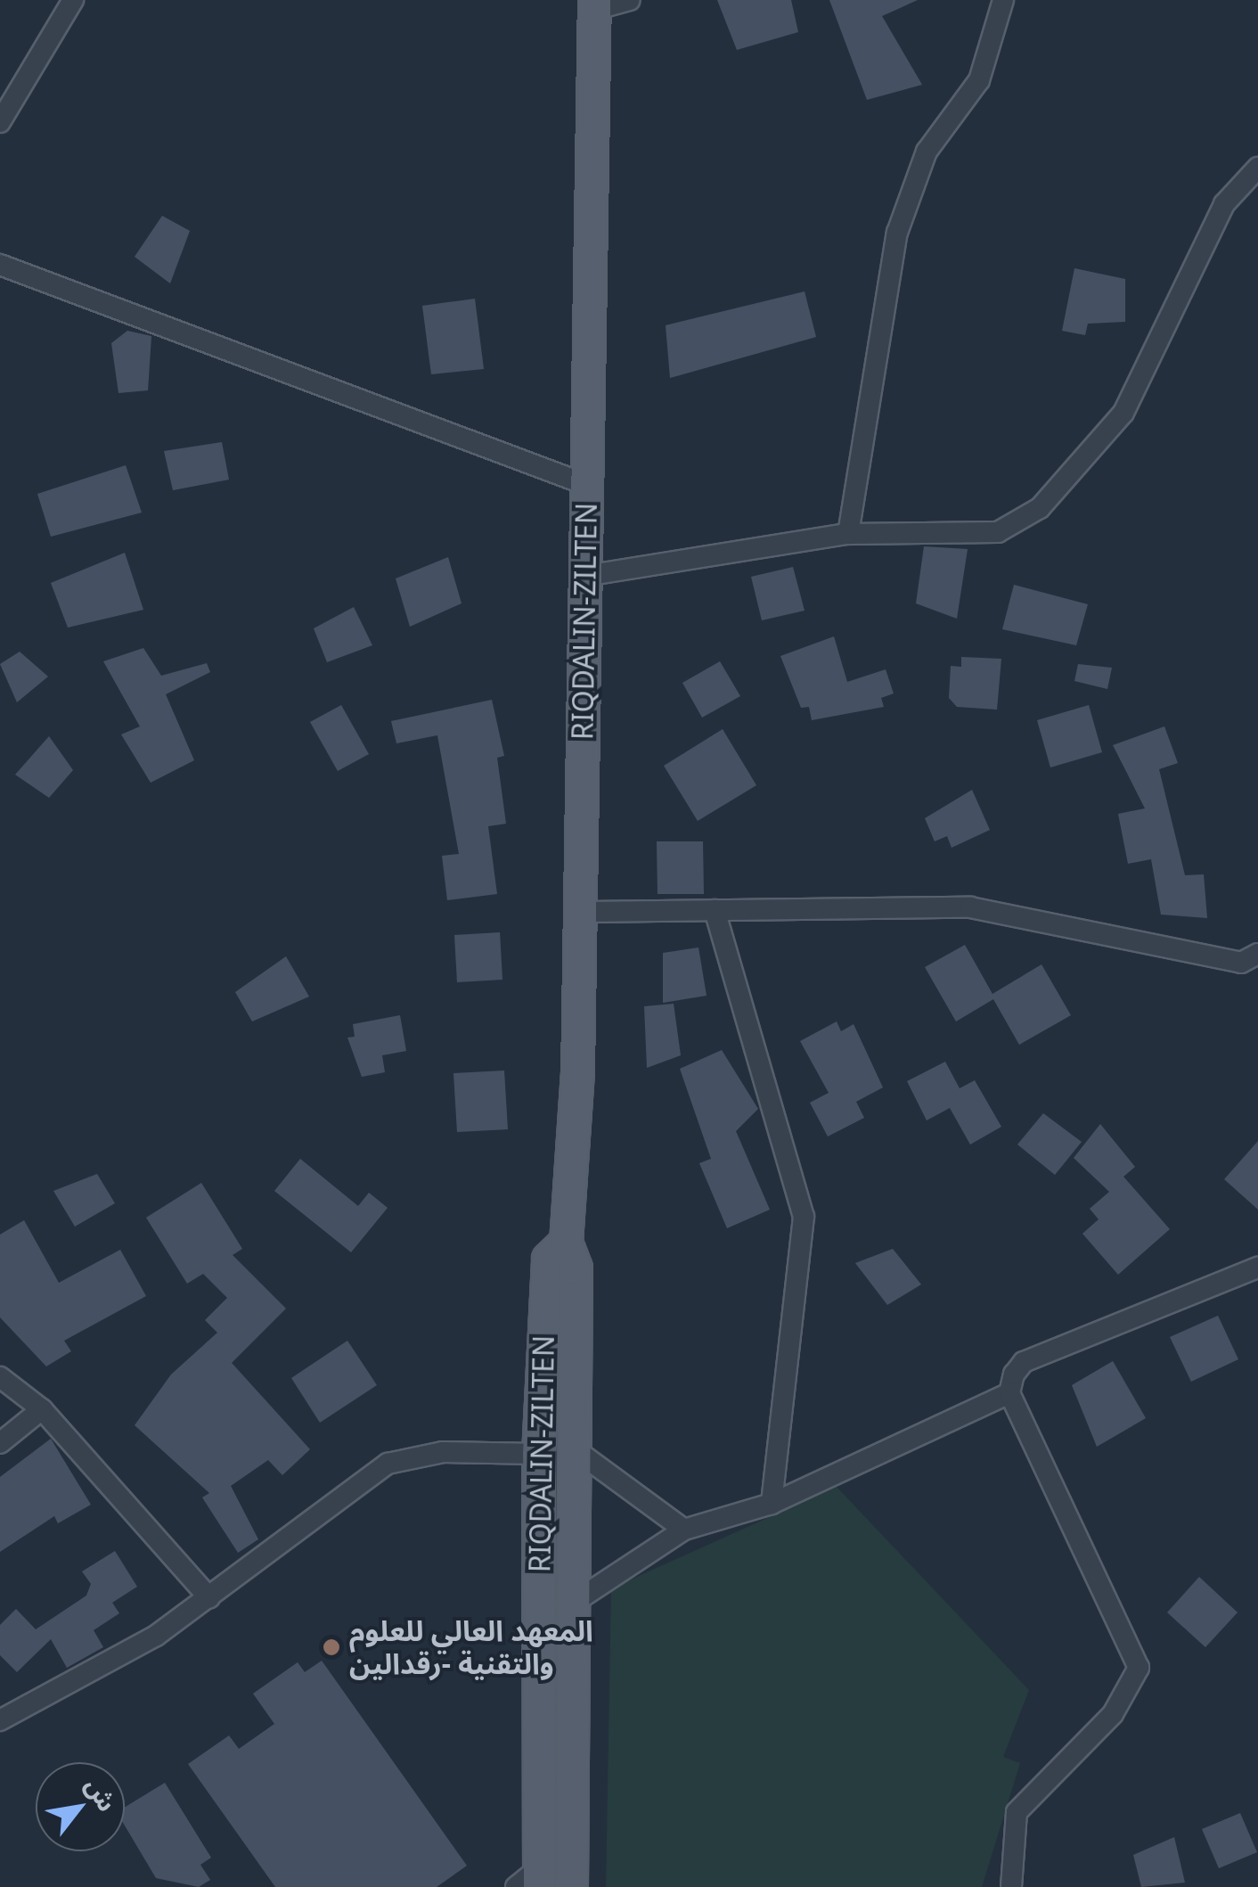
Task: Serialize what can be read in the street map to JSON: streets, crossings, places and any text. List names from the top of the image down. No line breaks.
{"streets":{"main road":["RIQDALIN-ZILTEN"]},"places":["المعهد العالي للعلوم والتقنية -رقدالين"],"north":"top right"}
